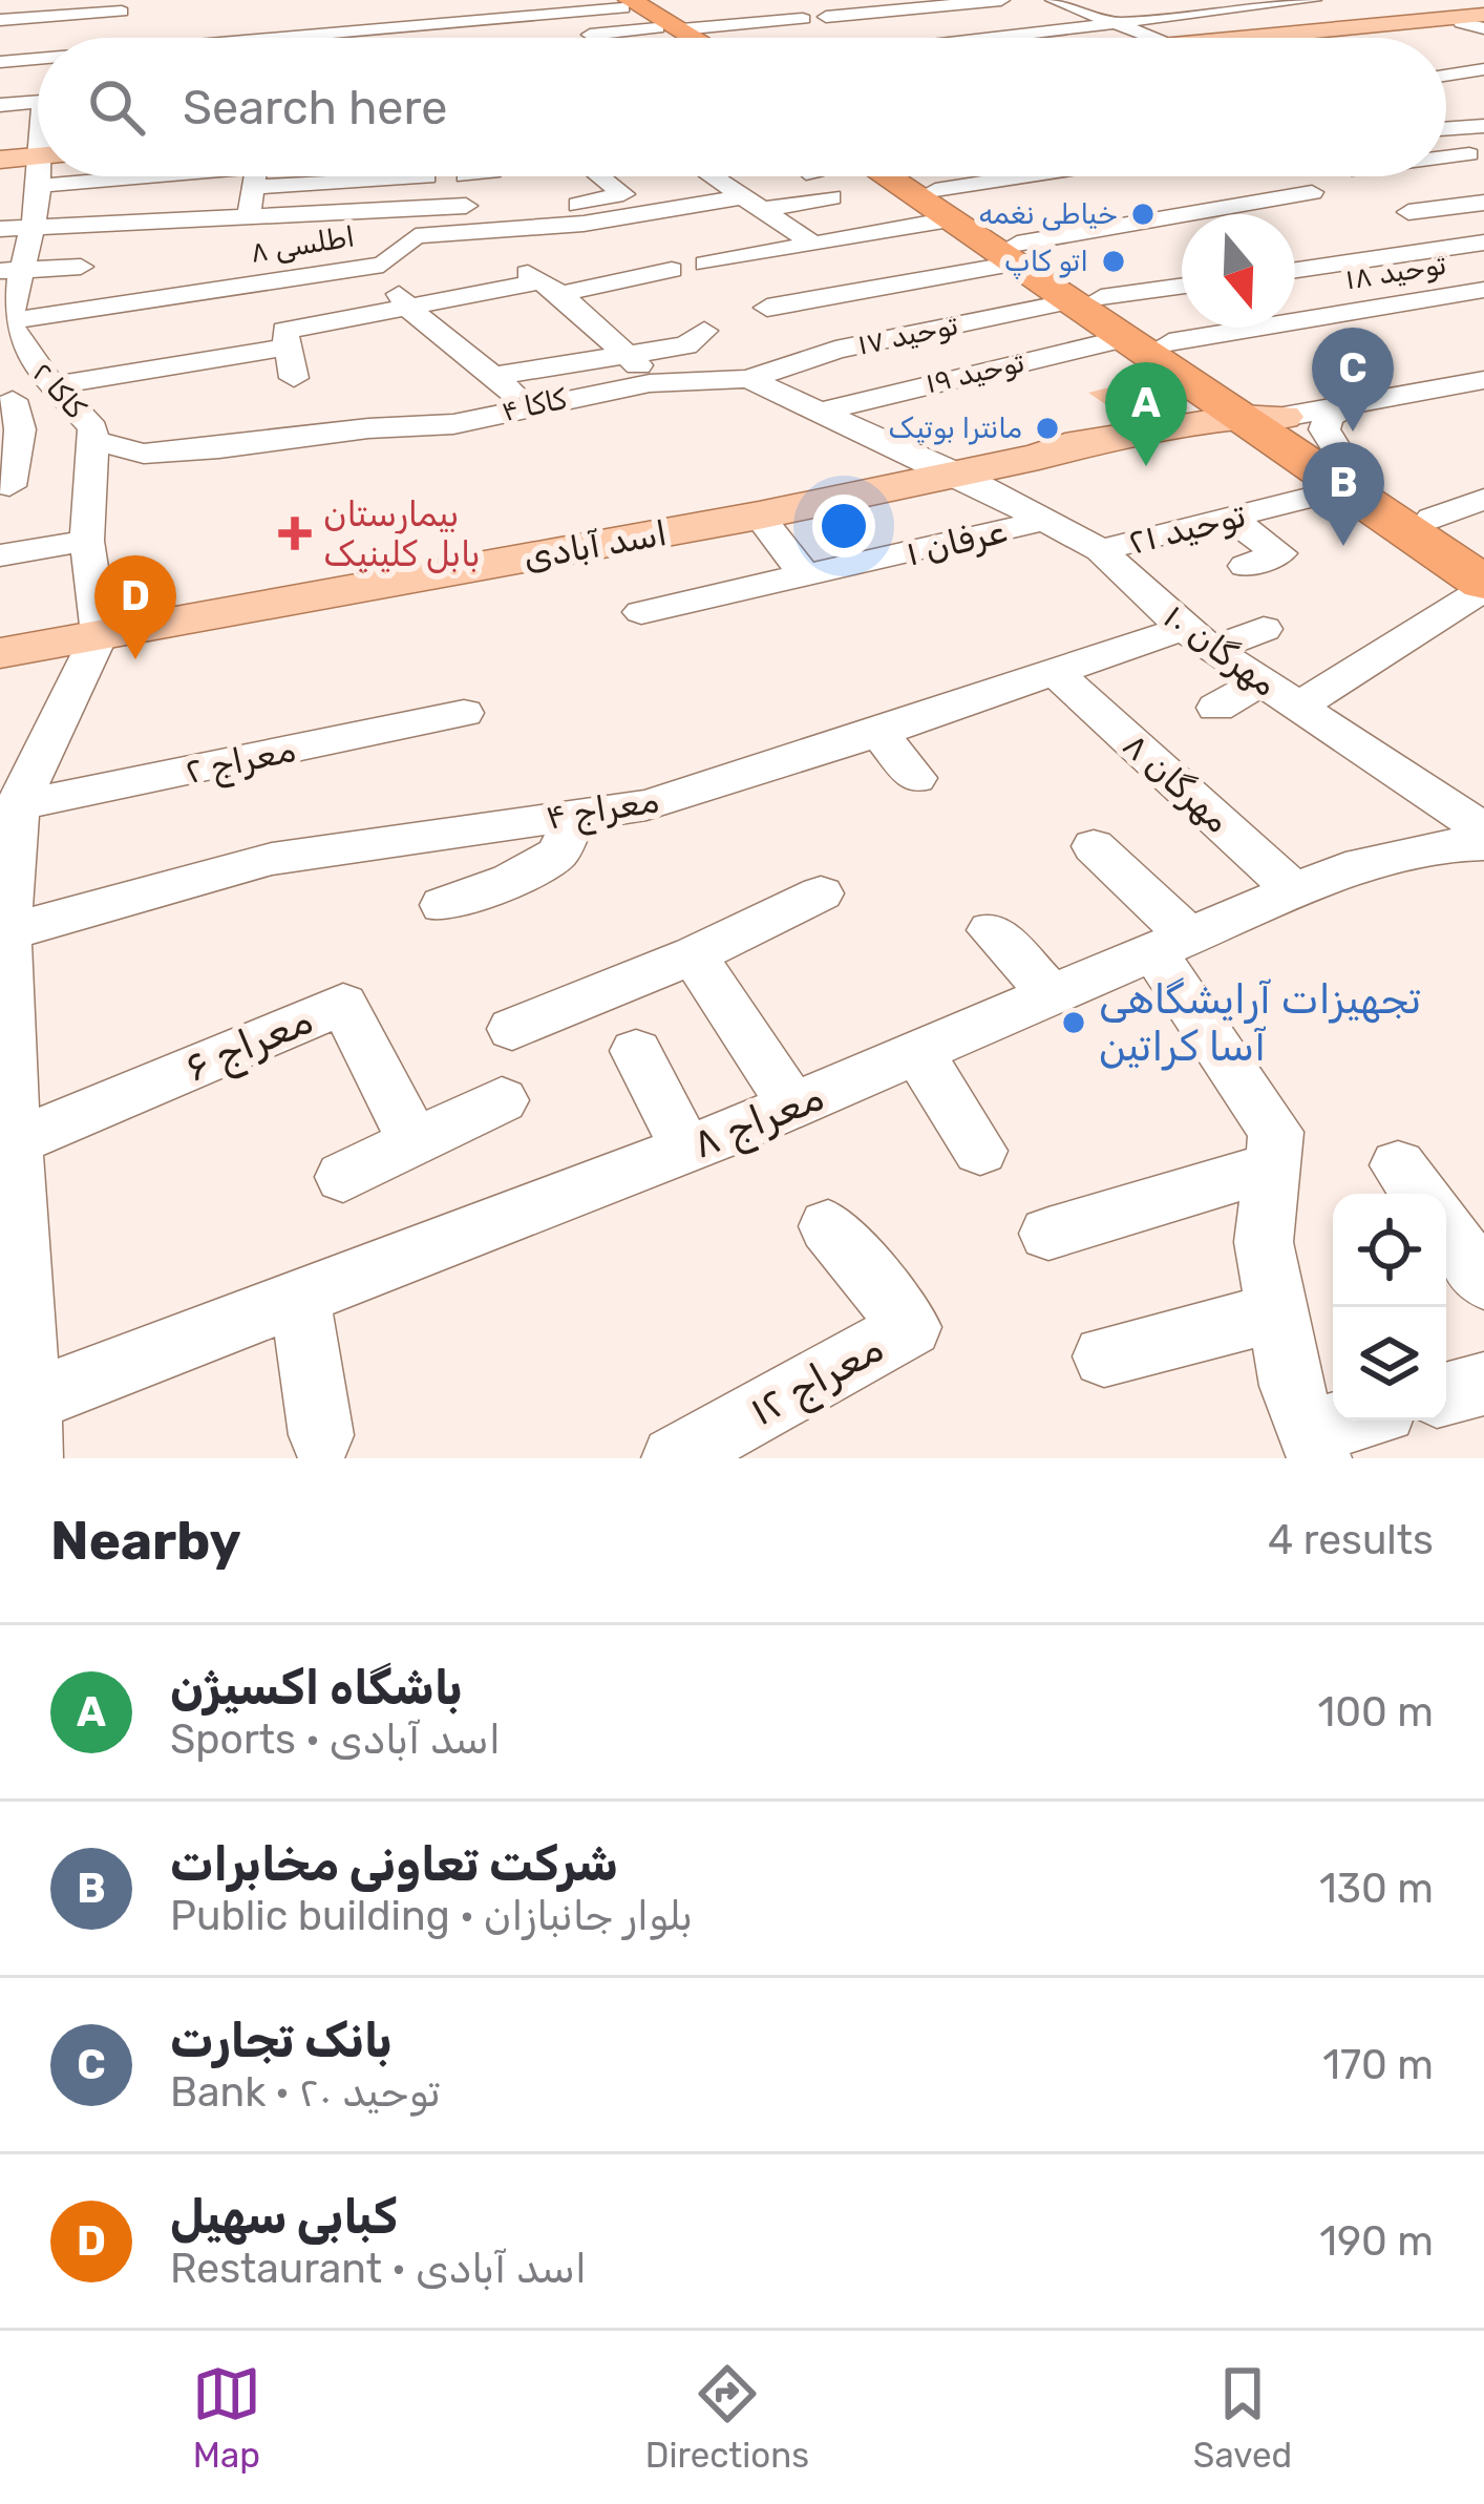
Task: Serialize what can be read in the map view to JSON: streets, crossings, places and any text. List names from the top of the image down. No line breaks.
{"streets":{"main road":["اسد آبادی"],"street":["اطلسی ۸","توحید ۱۸","توحید ۱۷","توحید ۱۹","کاکا ۲","کاکا ۴","توحید ۲۱","عرفان ۱","مهرگان ۱۰","معراج ۲","مهرگان ۸","معراج ۴","معراج ۶","معراج ۸","معراج ۱۲"]},"crossings":[["اطلسی ۸","کاکا ۲"],["توحید ۱۷","کاکا ۴"],["توحید ۱۹","کاکا ۴"],["کاکا ۲","کاکا ۴"],["کاکا ۲","اسد آبادی"],["کاکا ۴","اسد آبادی"],["کاکا ۴","مهرگان ۱۰"],["توحید ۲۱","مهرگان ۱۰"],["عرفان ۱","مهرگان ۱۰"],["اسد آبادی","مهرگان ۱۰"],["مهرگان ۱۰","معراج ۴"],["مهرگان ۸","معراج ۴"],["مهرگان ۸","معراج ۸"]],"places":{"other":["خیاطی نغمه","اتو کاپ","مانترا بوتیک","تجهیزات آرایشگاهی آسا کراتین"],"health":["بیمارستان بابل کلینیک"]},"north":"bottom","page":{"search":"Search here","pins":["C","A","B","D"],"heading":["Nearby","4 results"],"list":[{"mark":"A","name":"باشگاه اکسیژن","note":"Sports · اسد آبادی","value":"100 m"},{"mark":"B","name":"شرکت تعاونی مخابرات","note":"Public building · بلوار جانبازان","value":"130 m"},{"mark":"C","name":"بانک تجارت","note":"Bank · توحید ۲۰","value":"170 m"},{"mark":"D","name":"کبابی سهیل","note":"Restaurant · اسد آبادی","value":"190 m"}],"nav":["Map","Directions","Saved"]}}
